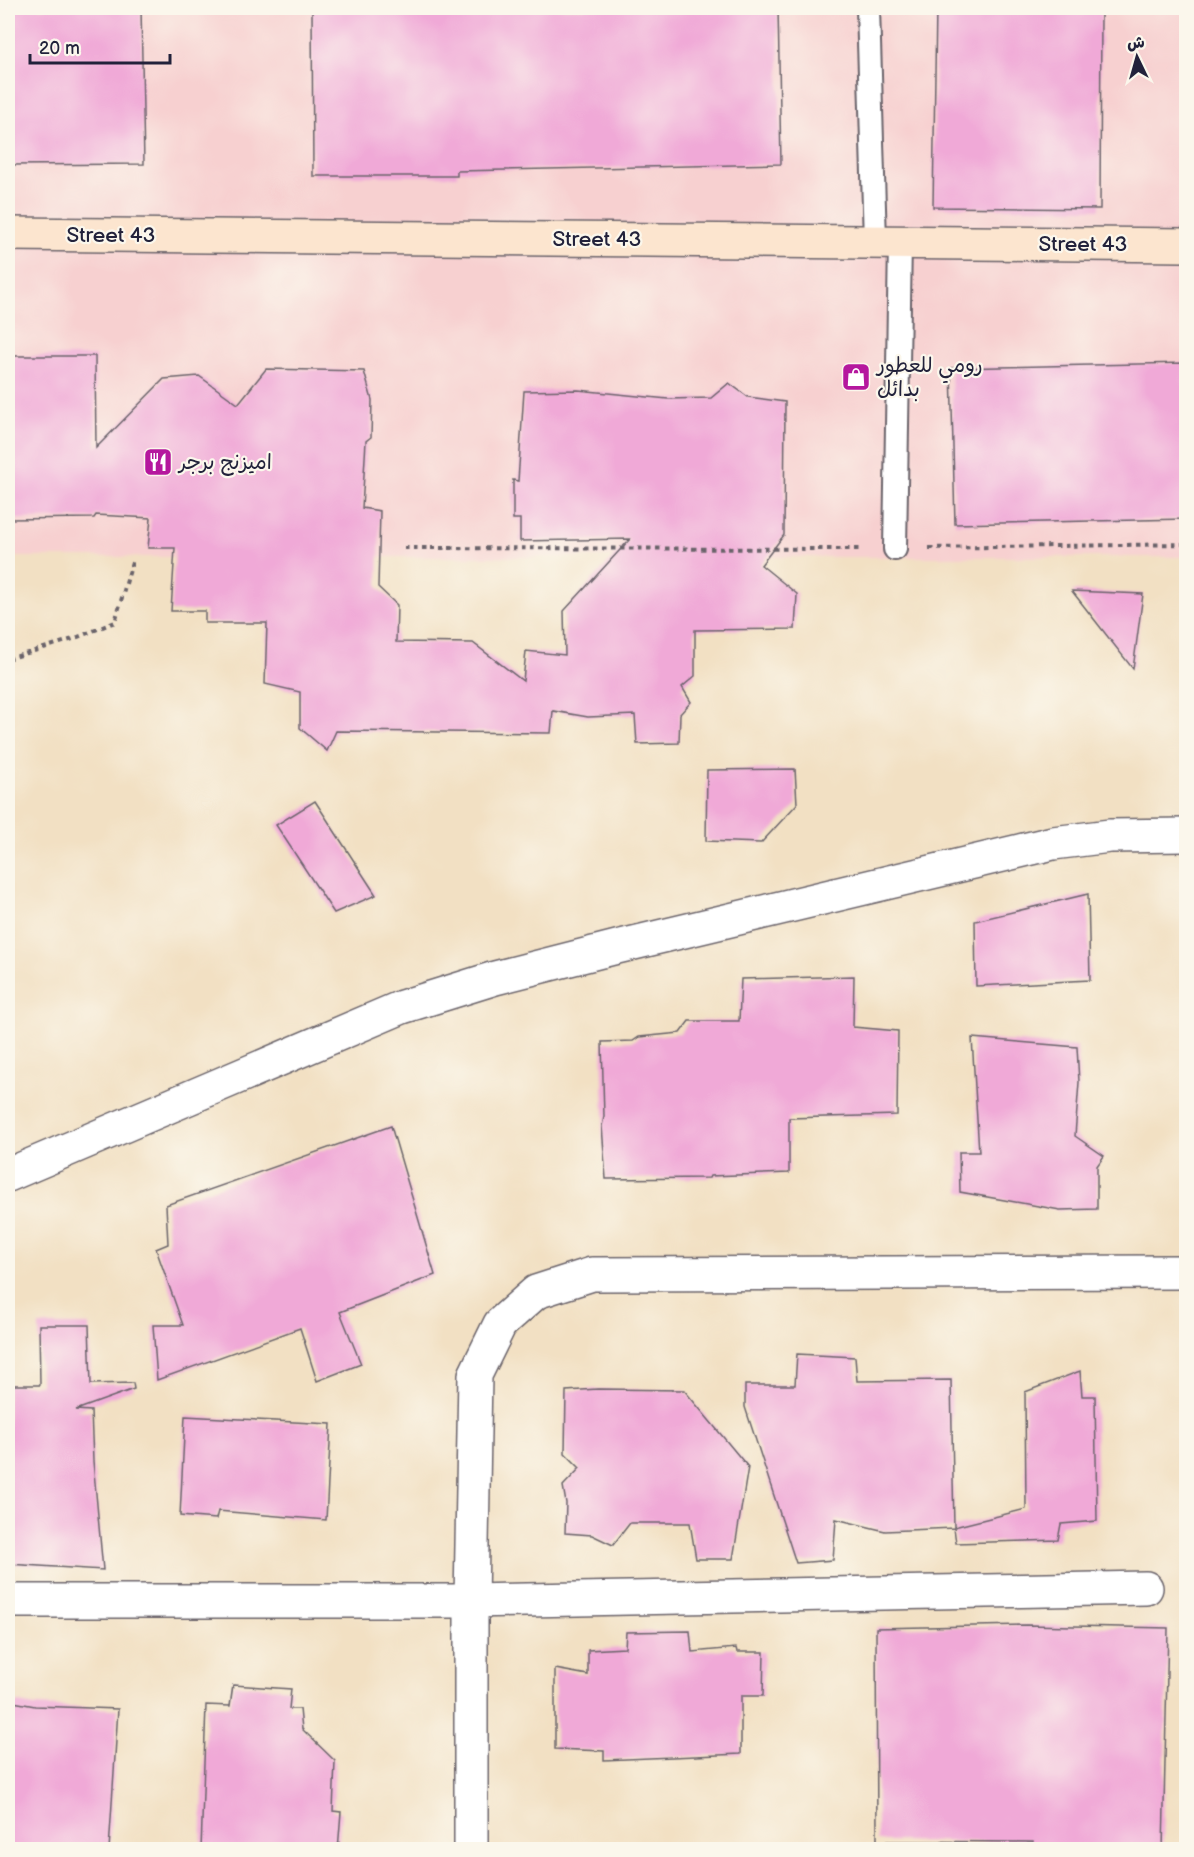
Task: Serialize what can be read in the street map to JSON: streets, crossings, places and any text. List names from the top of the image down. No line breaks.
{"streets":{"street":["Street 43"]},"places":{"shop":["رومي للعطور بدائل"],"restaurant":["اميزنج برجر"]},"scale_bar":"20 m","north":"top"}
